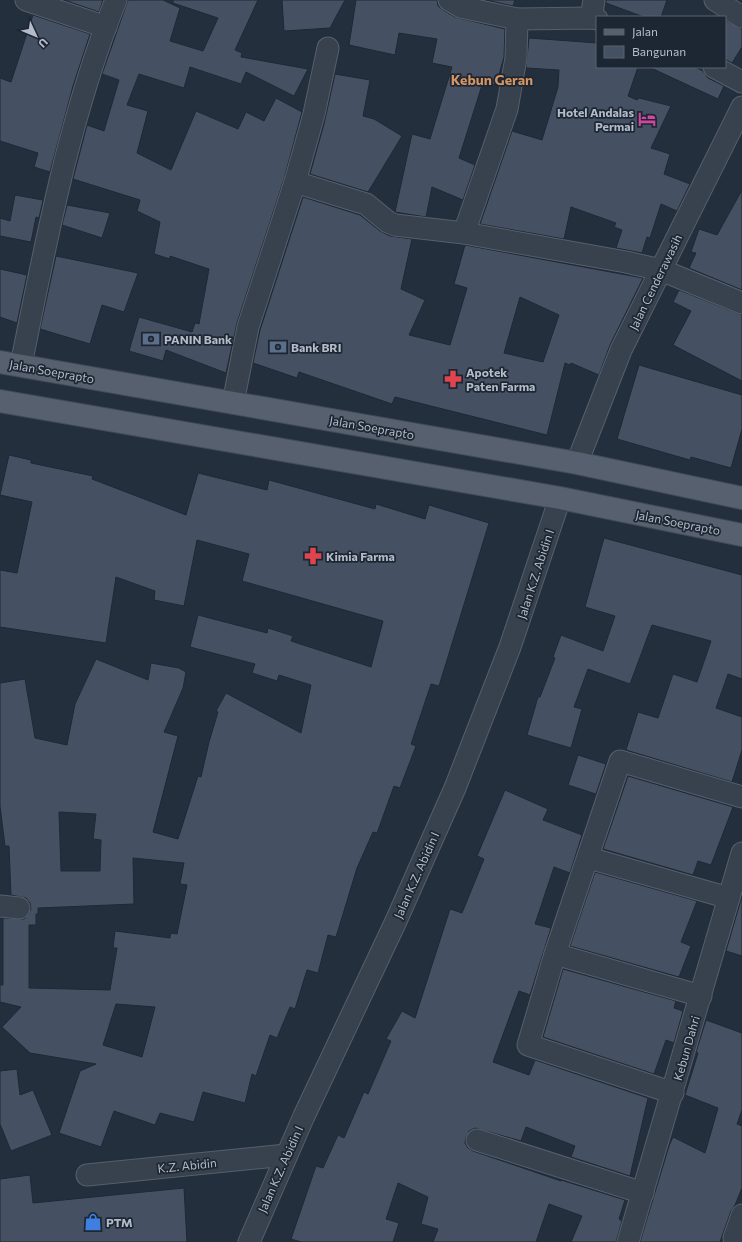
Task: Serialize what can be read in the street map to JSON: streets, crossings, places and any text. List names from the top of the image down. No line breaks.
{"streets":{"main road":["Jalan Soeprapto"],"street":["Jalan Cenderawasih","Jalan K.Z. Abidin I","Kebun Dahri","K.Z. Abidin"]},"crossings":[["Jalan Cenderawasih","Jalan Soeprapto"],["Jalan Soeprapto","Jalan K.Z. Abidin I"],["Jalan K.Z. Abidin I","K.Z. Abidin"]],"districts":["Kebun Geran"],"places":{"hotel":["Hotel Andalas Permai"],"bank":["PANIN Bank","Bank BRI"],"pharmacy":["Apotek Paten Farma","Kimia Farma"],"shop":["PTM"]},"legend":["Jalan","Bangunan"],"north":"bottom right"}
